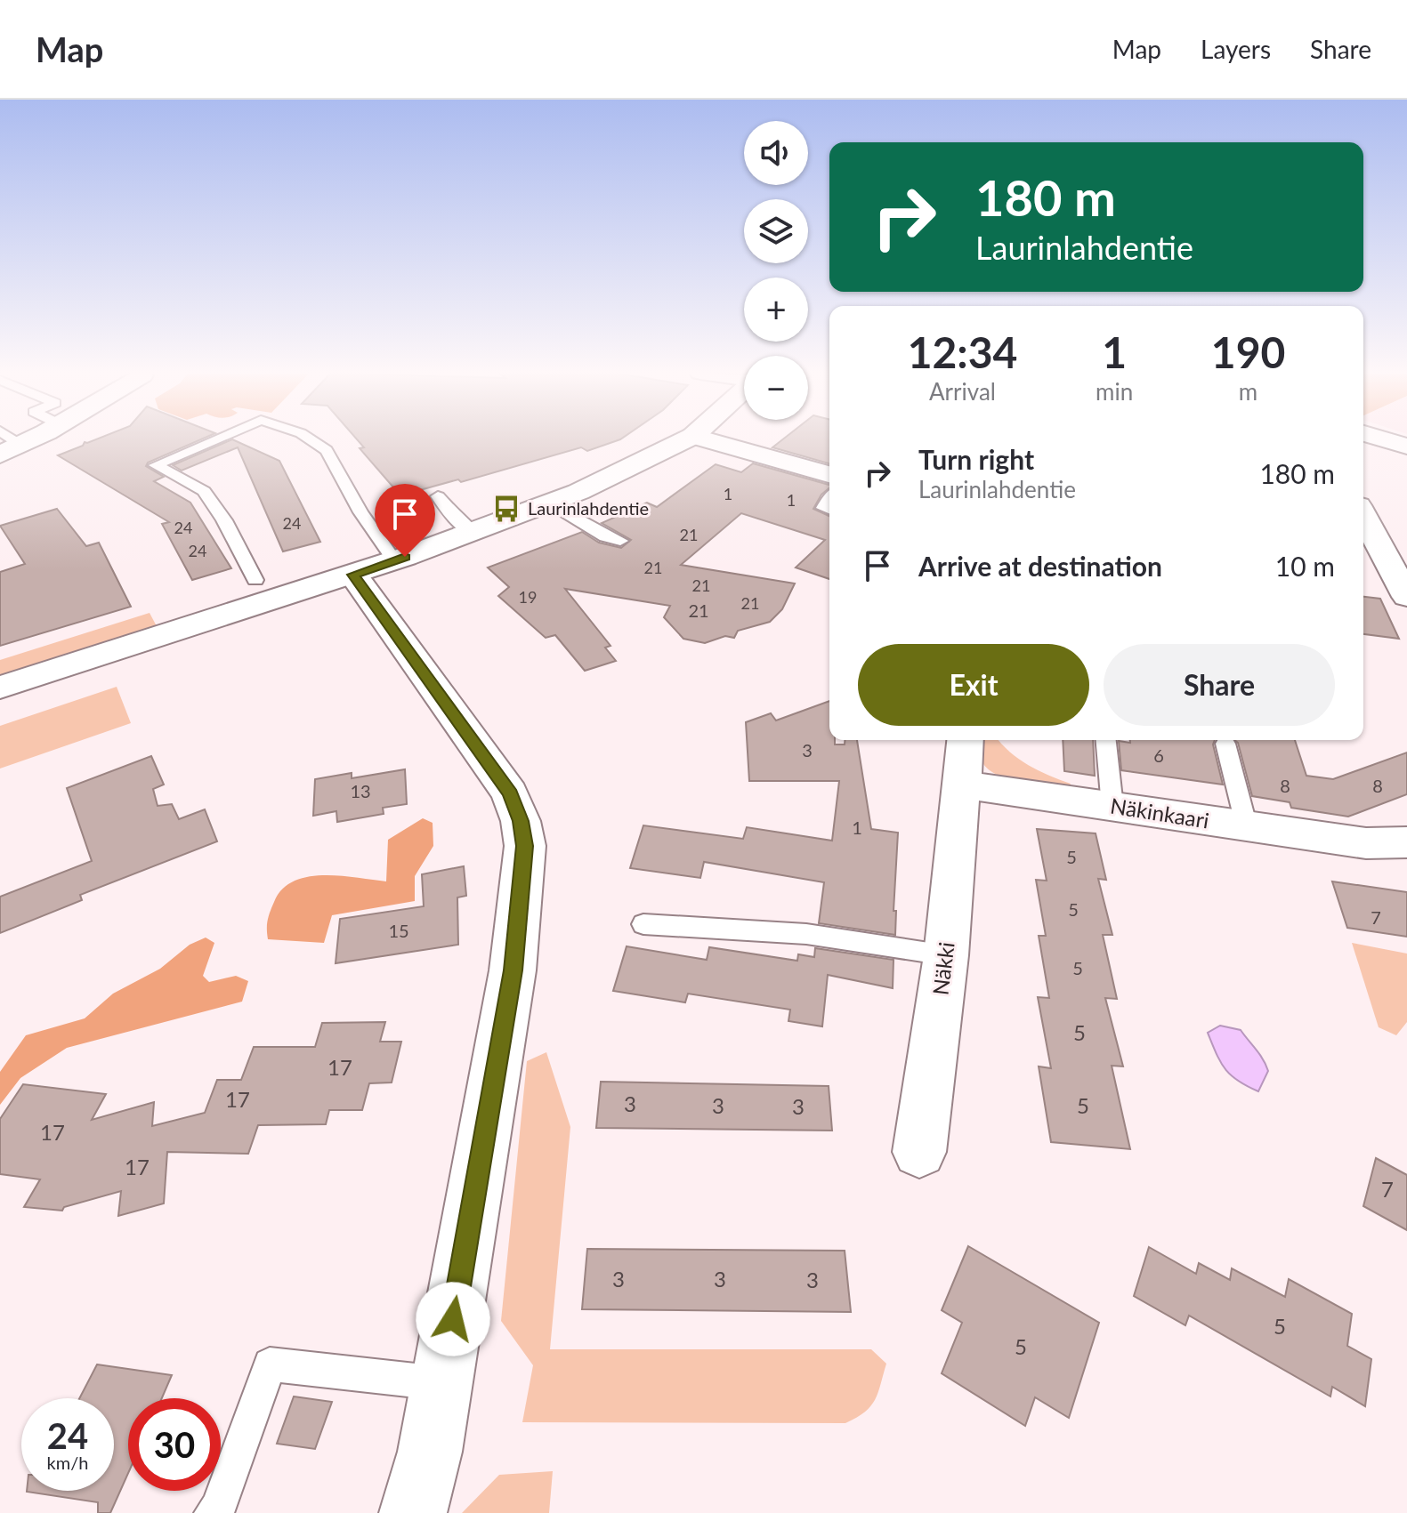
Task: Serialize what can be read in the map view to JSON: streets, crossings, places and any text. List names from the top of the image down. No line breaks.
{"streets":{"street":["Näkinkaari","Näkki"]},"crossings":[["Näkinkaari","Näkki"]],"places":{"bus stop":["Laurinlahdentie"]},"house_numbers":["1","1","24","24","21","24","21","21","19","21","21","3","6","8","8","13","1","5","5","7","15","5","5","17","17","3","3","5","3","17","17","7","3","3","3","5","5"],"page":{"header":"Map","nav":["Map","Layers","Share"],"map_buttons":["+","−"],"turn":["180 m","Laurinlahdentie"],"eta":["12:34","Arrival","1","min","190","m"],"list":[{"name":"Turn right","note":"Laurinlahdentie","value":"180 m"},{"name":"Arrive at destination","value":"10 m"}],"buttons":["Exit","Share"],"speed":"24 km/h","limit":"30"}}
